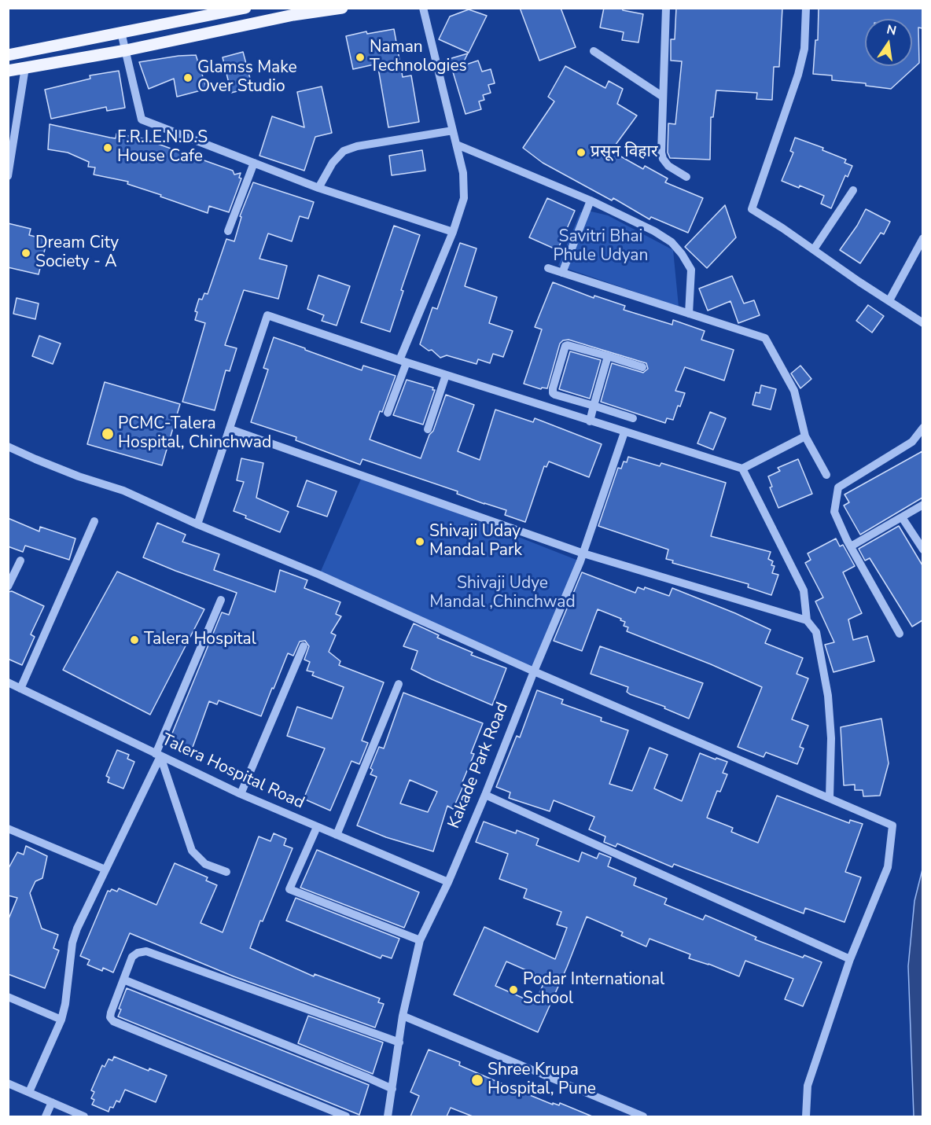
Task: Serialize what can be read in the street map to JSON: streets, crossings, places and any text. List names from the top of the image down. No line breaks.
{"streets":{"street":["Kakade Park Road","Talera Hospital Road"]},"crossings":[["Kakade Park Road","Talera Hospital Road"]],"parks":["Savitri Bhai Phule Udyan","Shivaji Udye Mandal ,Chinchwad"],"places":["Naman Technologies","Glamss Make Over Studio","F.R.I.E.N.D.S House Cafe","प्रसून विहार","Dream City Society - A","PCMC-Talera Hospital, Chinchwad","Shivaji Uday Mandal Park","Talera Hospital","Podar International School","Shree Krupa Hospital, Pune"],"north":"top"}
